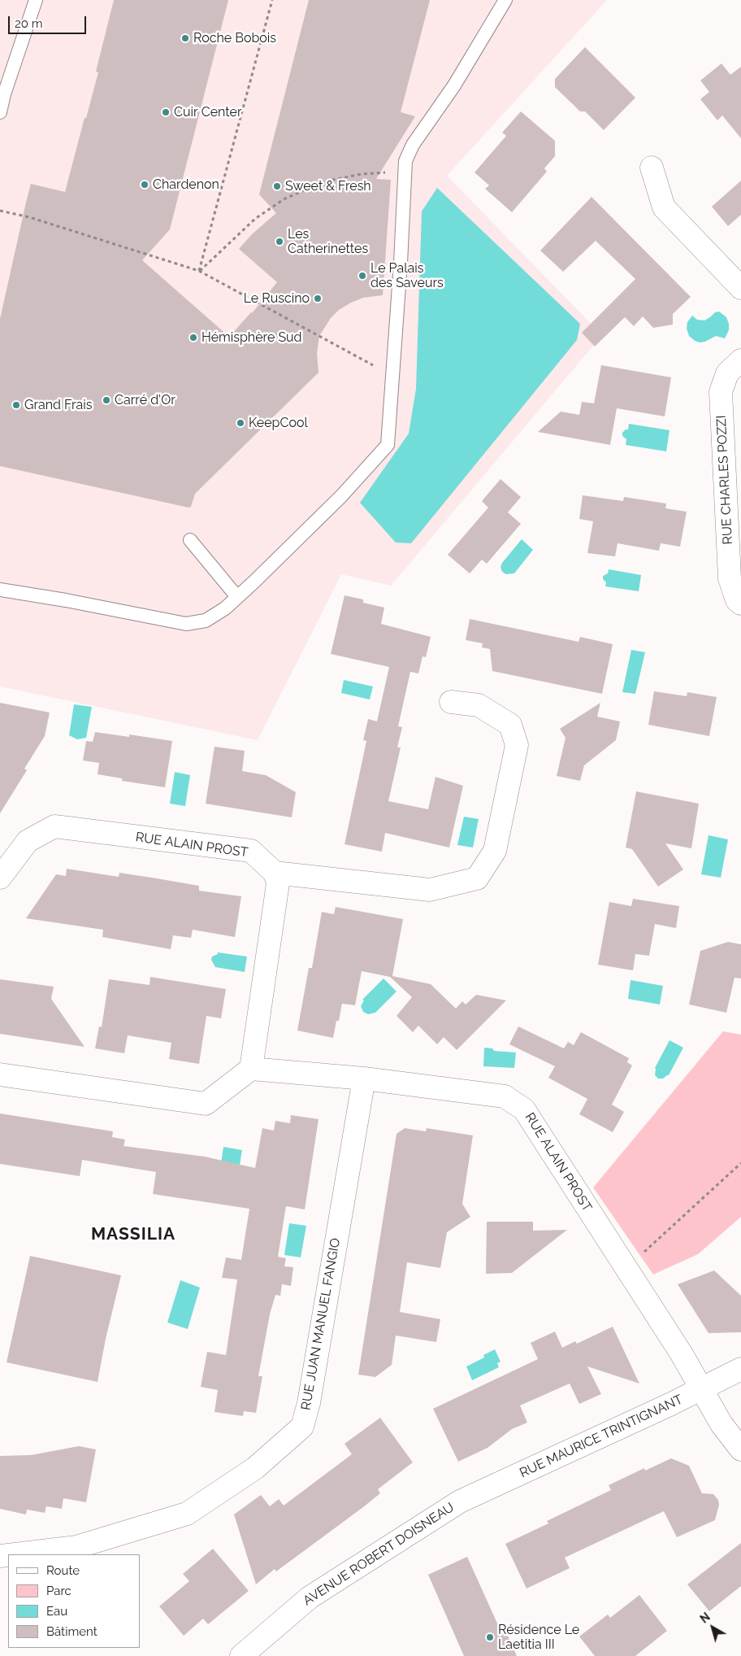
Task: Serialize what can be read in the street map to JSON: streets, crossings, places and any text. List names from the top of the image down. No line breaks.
{"streets":{"street":["RUE CHARLES POZZI","RUE ALAIN PROST","RUE JUAN MANUEL FANGIO","RUE MAURICE TRINTIGNANT","AVENUE ROBERT DOISNEAU"]},"crossings":[["RUE ALAIN PROST","RUE JUAN MANUEL FANGIO"],["RUE ALAIN PROST","RUE MAURICE TRINTIGNANT"],["RUE MAURICE TRINTIGNANT","AVENUE ROBERT DOISNEAU"]],"districts":["MASSILIA"],"places":["Roche Bobois","Cuir Center","Chardenon","Sweet & Fresh","Les Catherinettes","Le Palais des Saveurs","Le Ruscino","Hémisphère Sud","Carré d'Or","Grand Frais","KeepCool","Résidence Le Laetitia III"],"legend":["Route","Parc","Eau","Bâtiment"],"scale_bar":"20 m","north":"top left"}
